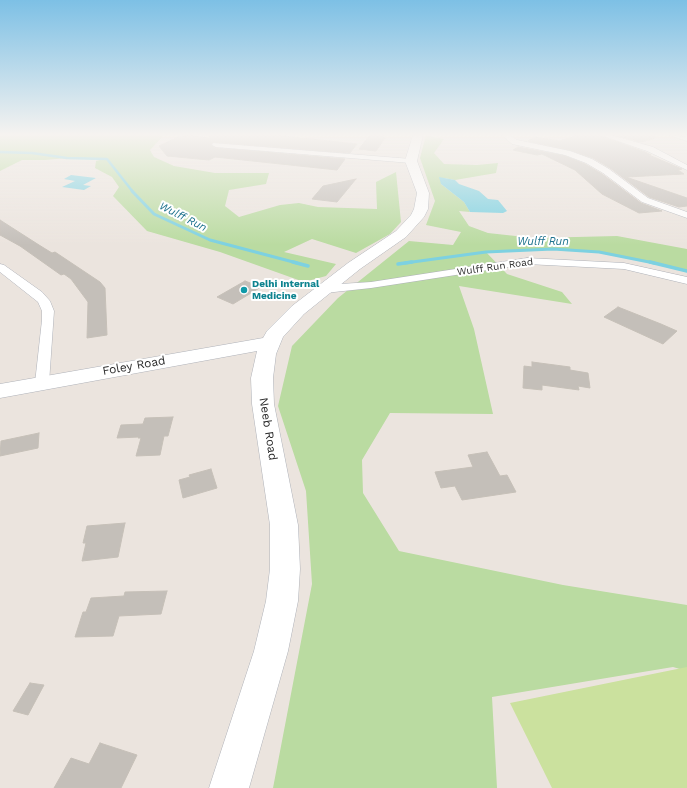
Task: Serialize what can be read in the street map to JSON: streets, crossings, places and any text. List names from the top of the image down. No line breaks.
{"streets":{"street":["Wulff Run Road","Foley Road","Neeb Road"]},"crossings":[["Wulff Run Road","Neeb Road"],["Foley Road","Neeb Road"]],"water":["Wulff Run"],"places":["Delhi Internal Medicine"]}
